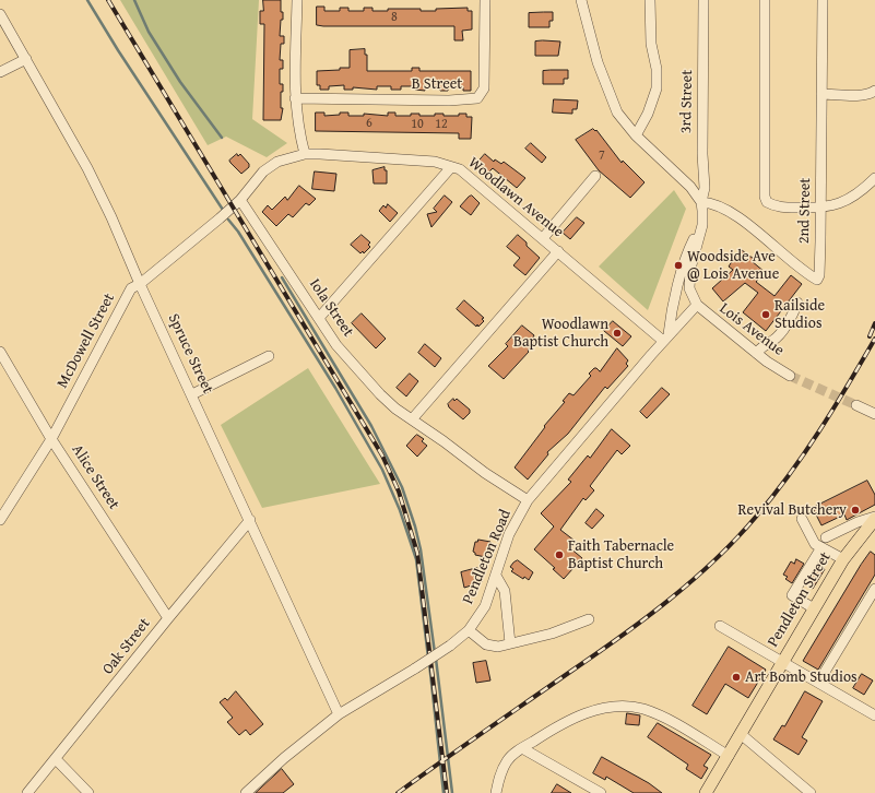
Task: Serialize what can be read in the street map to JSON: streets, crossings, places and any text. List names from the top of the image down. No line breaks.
{"streets":{"main road":["Pendleton Street"],"street":["B Street","3rd Street","Woodlawn Avenue","2nd Street","Iola Street","Lois Avenue","McDowell Street","Spruce Street","Alice Street","Pendleton Road","Oak Street"]},"crossings":[["3rd Street","2nd Street"],["Woodlawn Avenue","Iola Street"],["Woodlawn Avenue","McDowell Street"],["Woodlawn Avenue","Pendleton Road"],["Iola Street","McDowell Street"],["Iola Street","Pendleton Road"],["Lois Avenue","Pendleton Road"],["McDowell Street","Spruce Street"],["McDowell Street","Alice Street"],["Spruce Street","Pendleton Road"],["Spruce Street","Oak Street"],["Alice Street","Oak Street"]],"places":["Woodside Ave @ Lois Avenue","Railside Studios","Woodlawn Baptist Church","Revival Butchery","Faith Tabernacle Baptist Church","Art Bomb Studios"],"house_numbers":["8","6","10","12","7"]}
